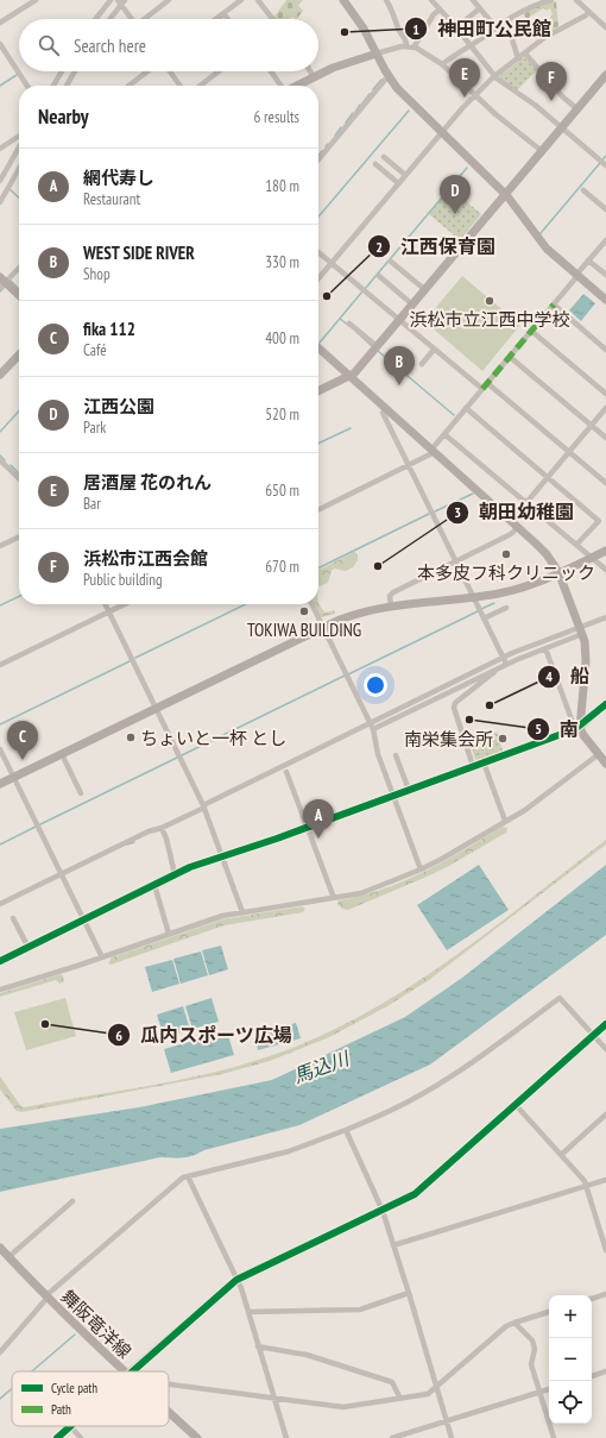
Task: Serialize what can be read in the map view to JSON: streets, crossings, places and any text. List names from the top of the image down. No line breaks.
{"streets":{"street":["舞阪竜洋線"]},"water":["馬込川"],"places":["神田町公民館","江西保育園","浜松市立江西中学校","本多皮フ科クリニック","朝田幼稚園","TOKIWA BUILDING","船","南","ちょいと一杯 とし","南栄集会所","瓜内スポーツ広場"],"legend":["Cycle path","Path"],"page":{"search":"Search here","pins":["E","F","D","B","C","A"],"heading":["Nearby","6 results"],"list":[{"mark":"A","name":"網代寿し","note":"Restaurant","value":"180 m"},{"mark":"B","name":"WEST SIDE RIVER","note":"Shop","value":"330 m"},{"mark":"C","name":"fika 112","note":"Café","value":"400 m"},{"mark":"D","name":"江西公園","note":"Park","value":"520 m"},{"mark":"E","name":"居酒屋 花のれん","note":"Bar","value":"650 m"},{"mark":"F","name":"浜松市江西会館","note":"Public building","value":"670 m"}],"map_buttons":["+","−"]}}
